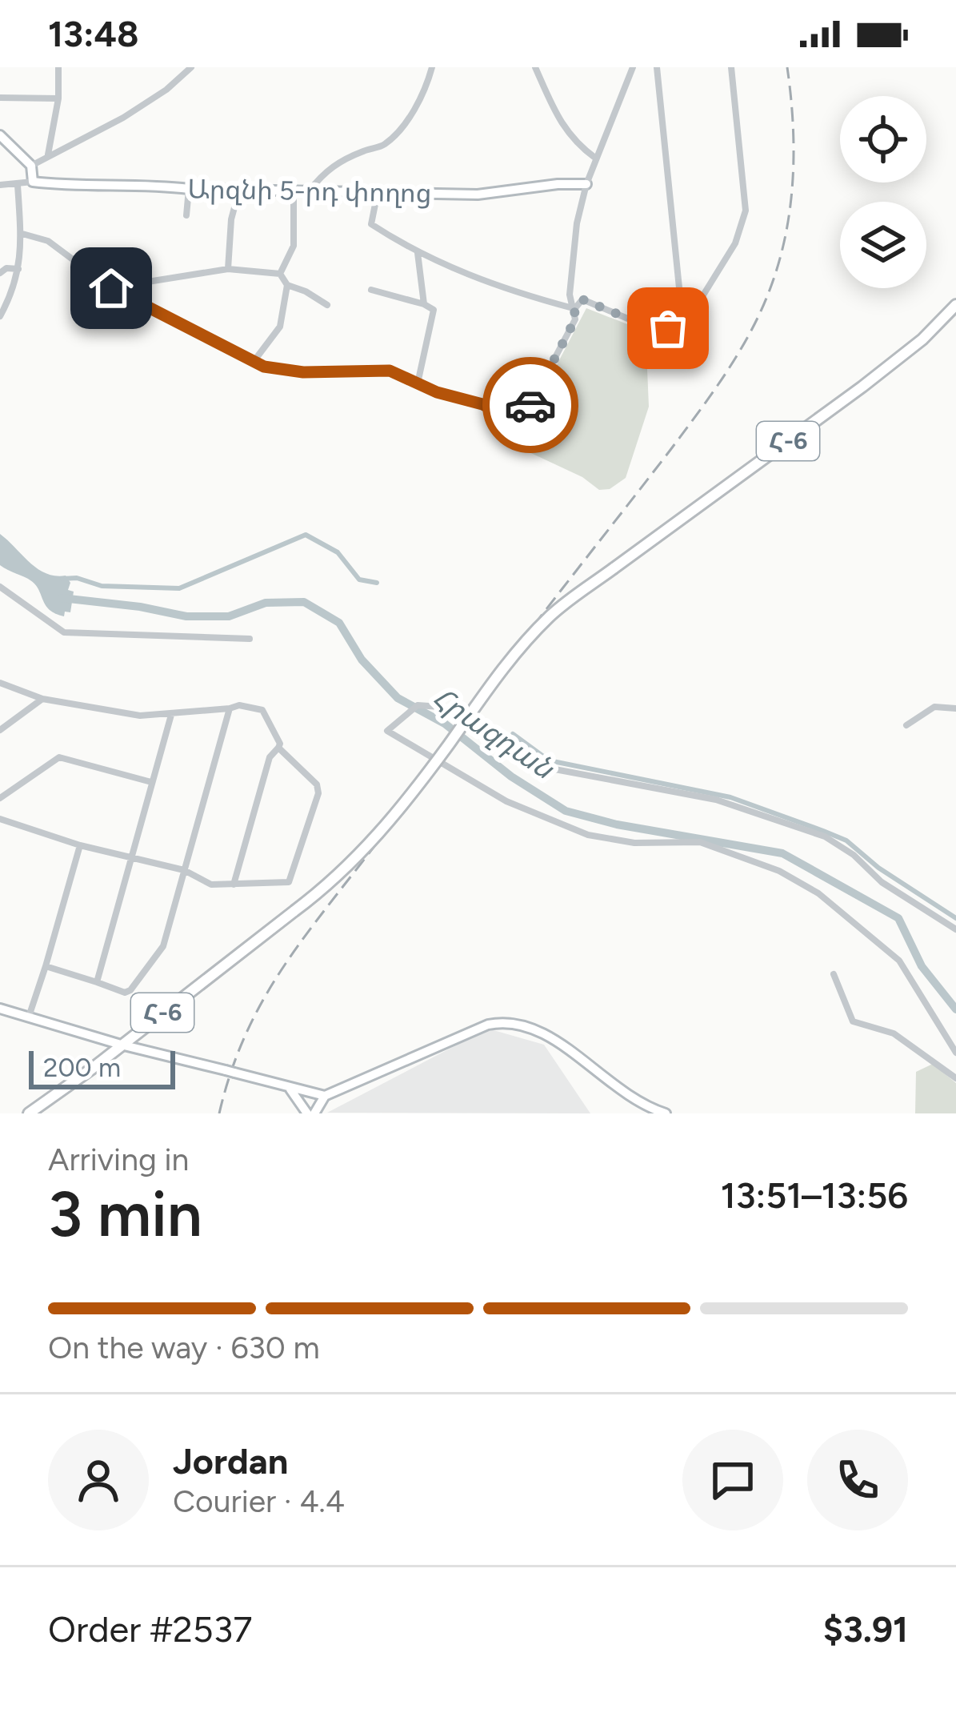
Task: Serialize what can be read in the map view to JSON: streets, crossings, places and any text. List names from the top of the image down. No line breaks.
{"streets":{"main road":["Հ-6"],"street":["Արզնի 5-րդ փողոց"]},"water":["Հրազդան"],"scale_bar":"200 m","page":{"status":"13:48","scale":"200 m","heading":["3 min","Arriving in","13:51–13:56"],"panel":["Jordan","Courier · 4.4","Order #2537","$3.91"],"bar":"On the way · 630 m"}}
